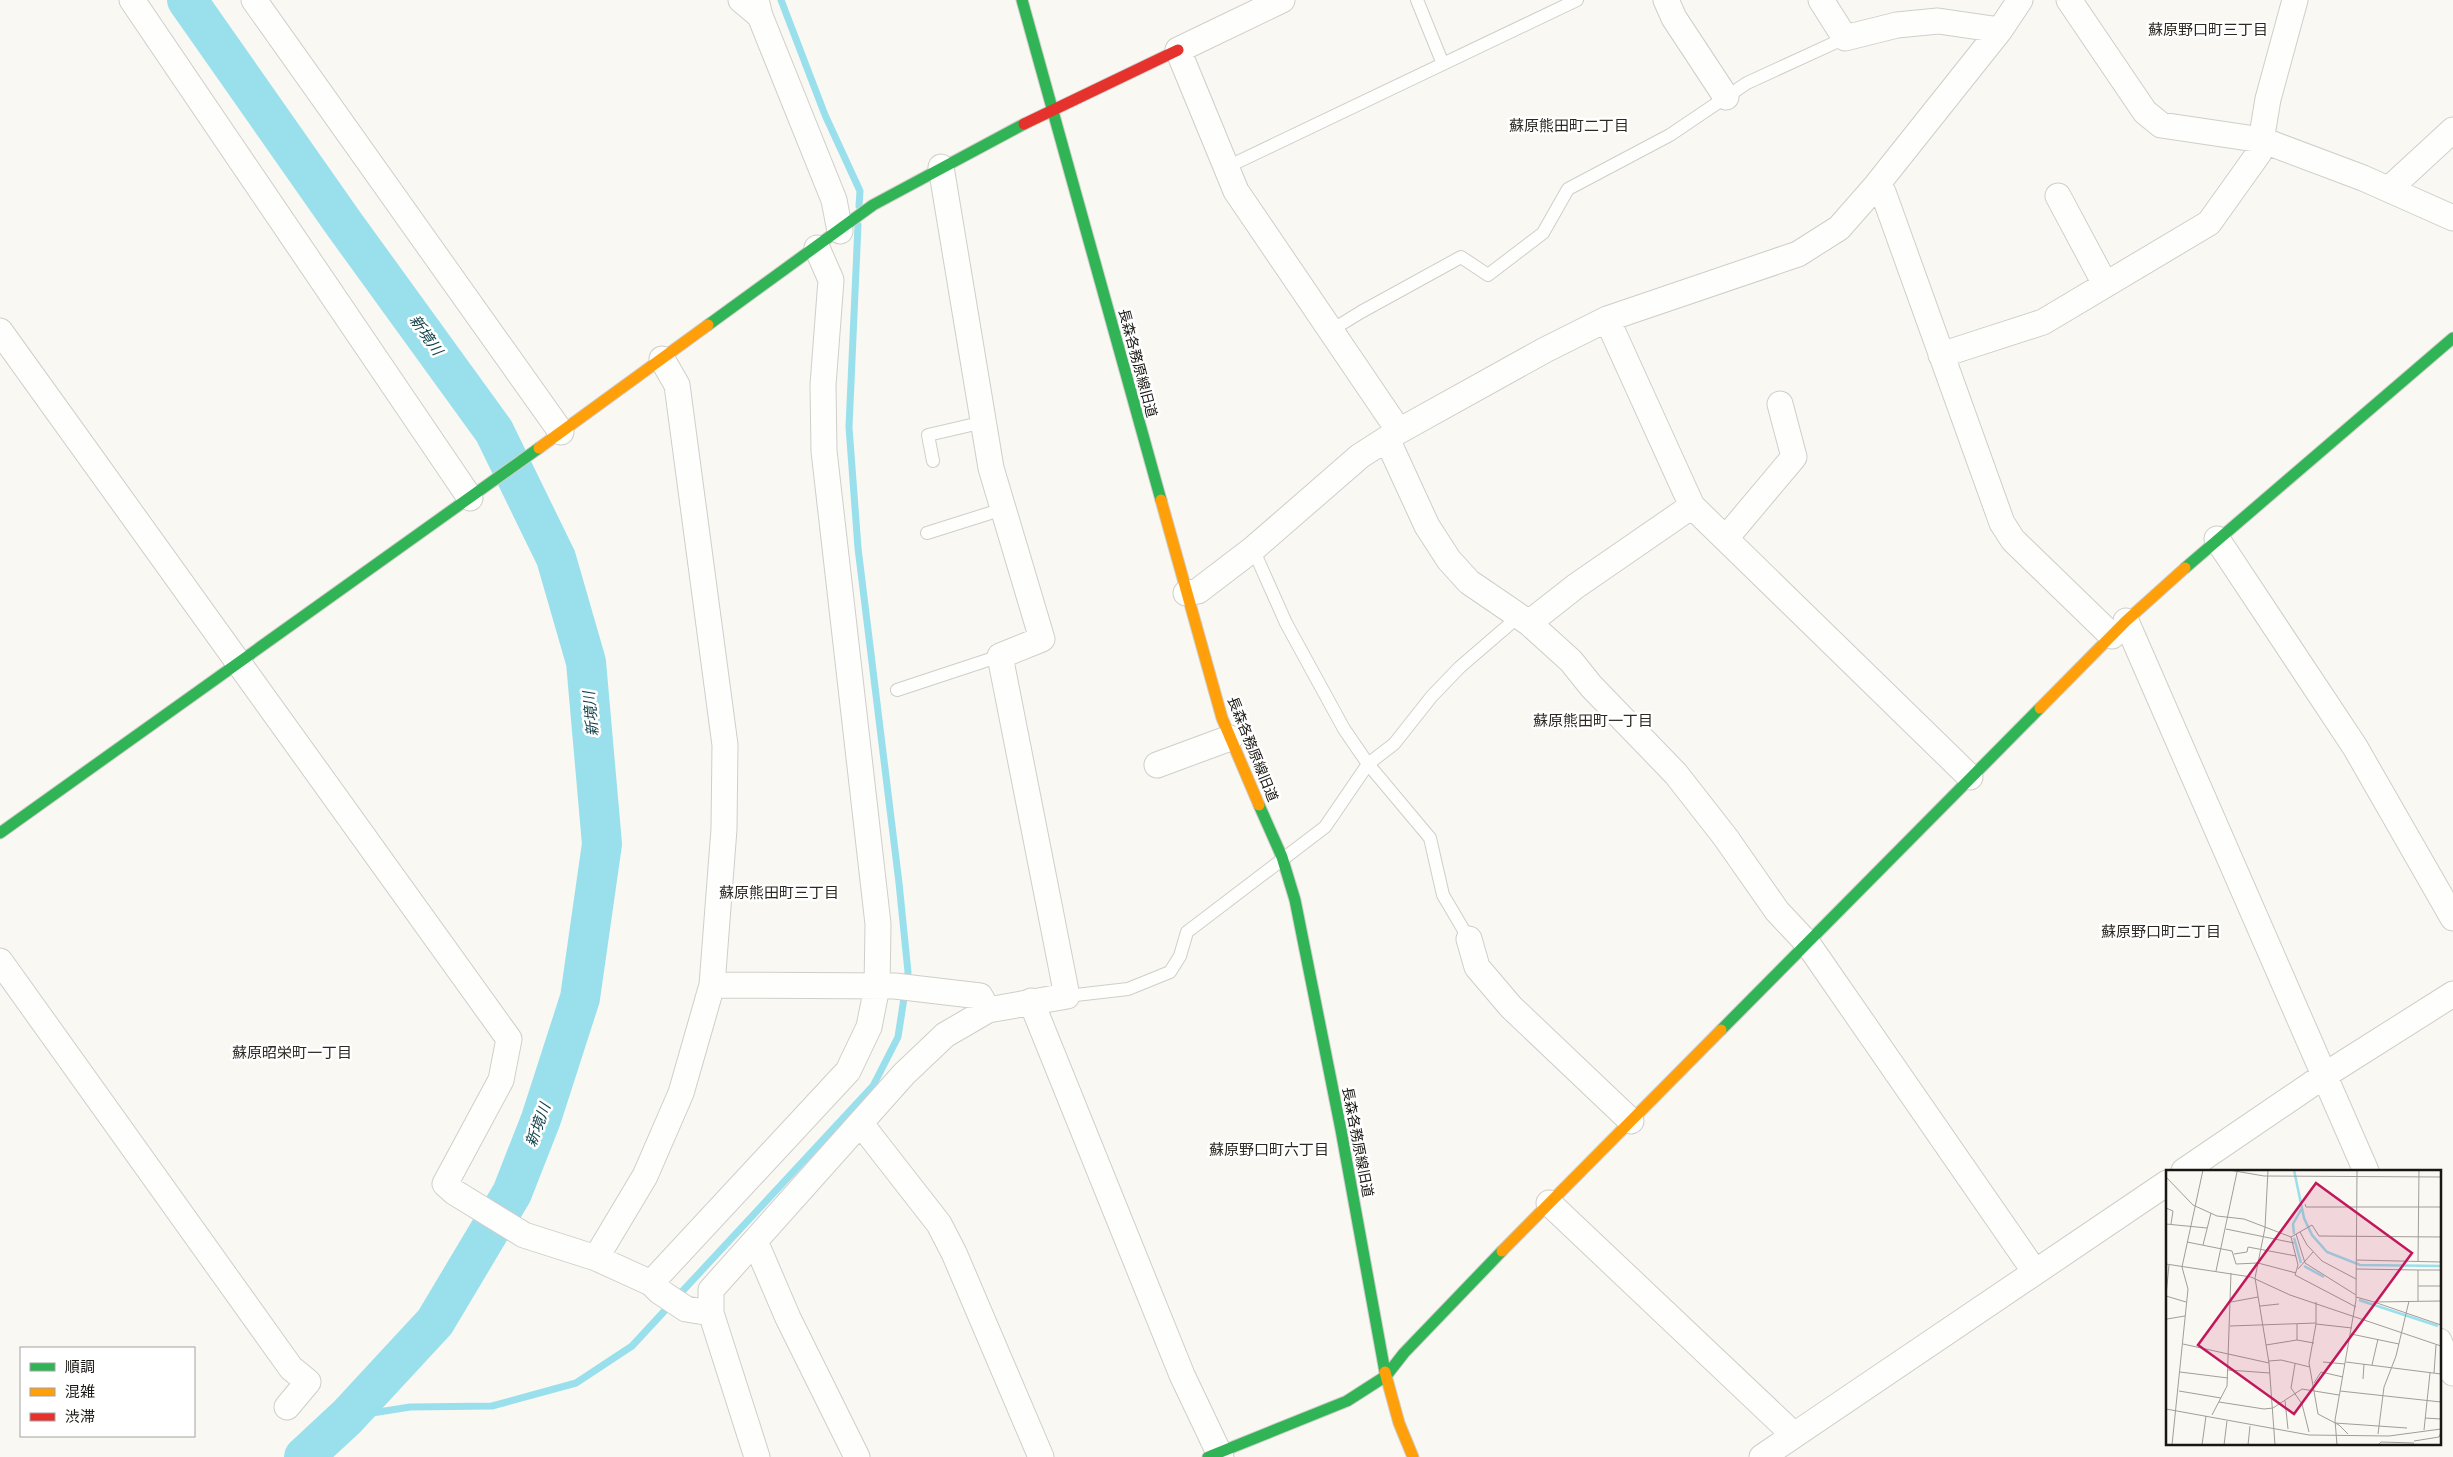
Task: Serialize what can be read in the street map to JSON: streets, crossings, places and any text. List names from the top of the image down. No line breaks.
{"streets":{"street":["長森各務原線旧道"]},"districts":["蘇原野口町三丁目","蘇原熊田町二丁目","蘇原熊田町一丁目","蘇原熊田町三丁目","蘇原野口町二丁目","蘇原昭栄町一丁目","蘇原野口町六丁目"],"water":["新境川"],"legend":["順調","混雑","渋滞"]}
